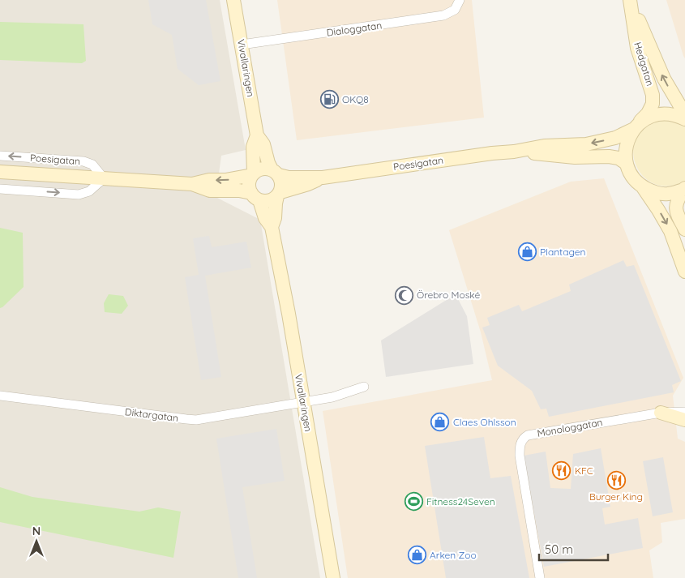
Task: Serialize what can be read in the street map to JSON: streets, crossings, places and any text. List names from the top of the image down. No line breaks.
{"streets":{"main road":["Hedgatan","Vivallaringen","Poesigatan"],"street":["Dialoggatan","Diktargatan","Monologgatan"]},"crossings":[["Dialoggatan","Vivallaringen"],["Hedgatan","Poesigatan"],["Vivallaringen","Poesigatan"],["Vivallaringen","Diktargatan"]],"one_way":["Hedgatan"],"places":{"fuel station":["OKQ8"],"shop":["Plantagen","Claes Ohlsson","Arken Zoo"],"mosque":["Örebro Moské"],"restaurant":["KFC","Burger King"],"sports":["Fitness24Seven"]},"scale_bar":"50 m","north":"top"}
